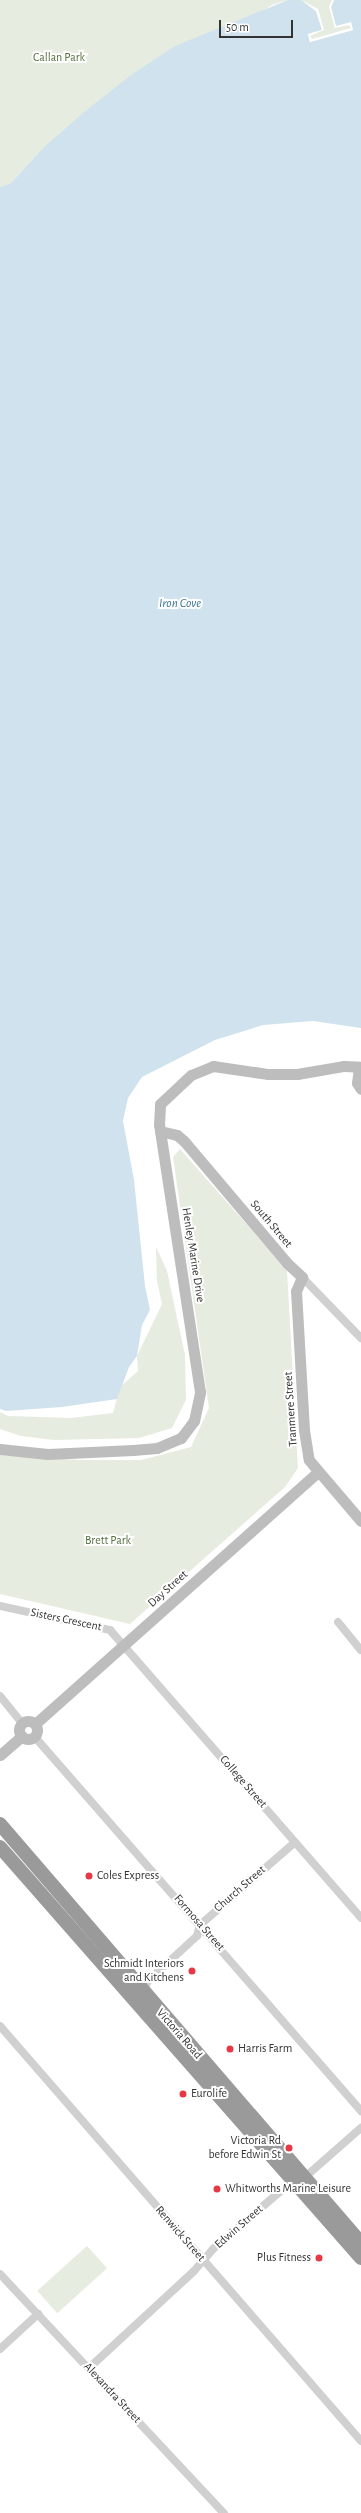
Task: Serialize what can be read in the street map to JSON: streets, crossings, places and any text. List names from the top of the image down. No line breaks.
{"streets":{"highway":["Victoria Road"],"street":["South Street","Henley Marine Drive","Tranmere Street","Day Street","Sisters Crescent","College Street","Church Street","Formosa Street","Edwin Street","Renwick Street","Alexandra Street"]},"crossings":[["South Street","Henley Marine Drive"],["South Street","Tranmere Street"],["Tranmere Street","Day Street"],["Day Street","Sisters Crescent"],["Day Street","College Street"],["Day Street","Formosa Street"],["Sisters Crescent","College Street"],["College Street","Church Street"],["Church Street","Formosa Street"],["Church Street","Victoria Road"],["Victoria Road","Edwin Street"],["Edwin Street","Renwick Street"],["Edwin Street","Alexandra Street"]],"water":["Iron Cove"],"parks":["Callan Park","Brett Park"],"places":["Coles Express","Schmidt Interiors and Kitchens","Harris Farm","Eurolife","Victoria Rd before Edwin St","Whitworths Marine Leisure","Plus Fitness"],"scale_bar":"50 m"}
